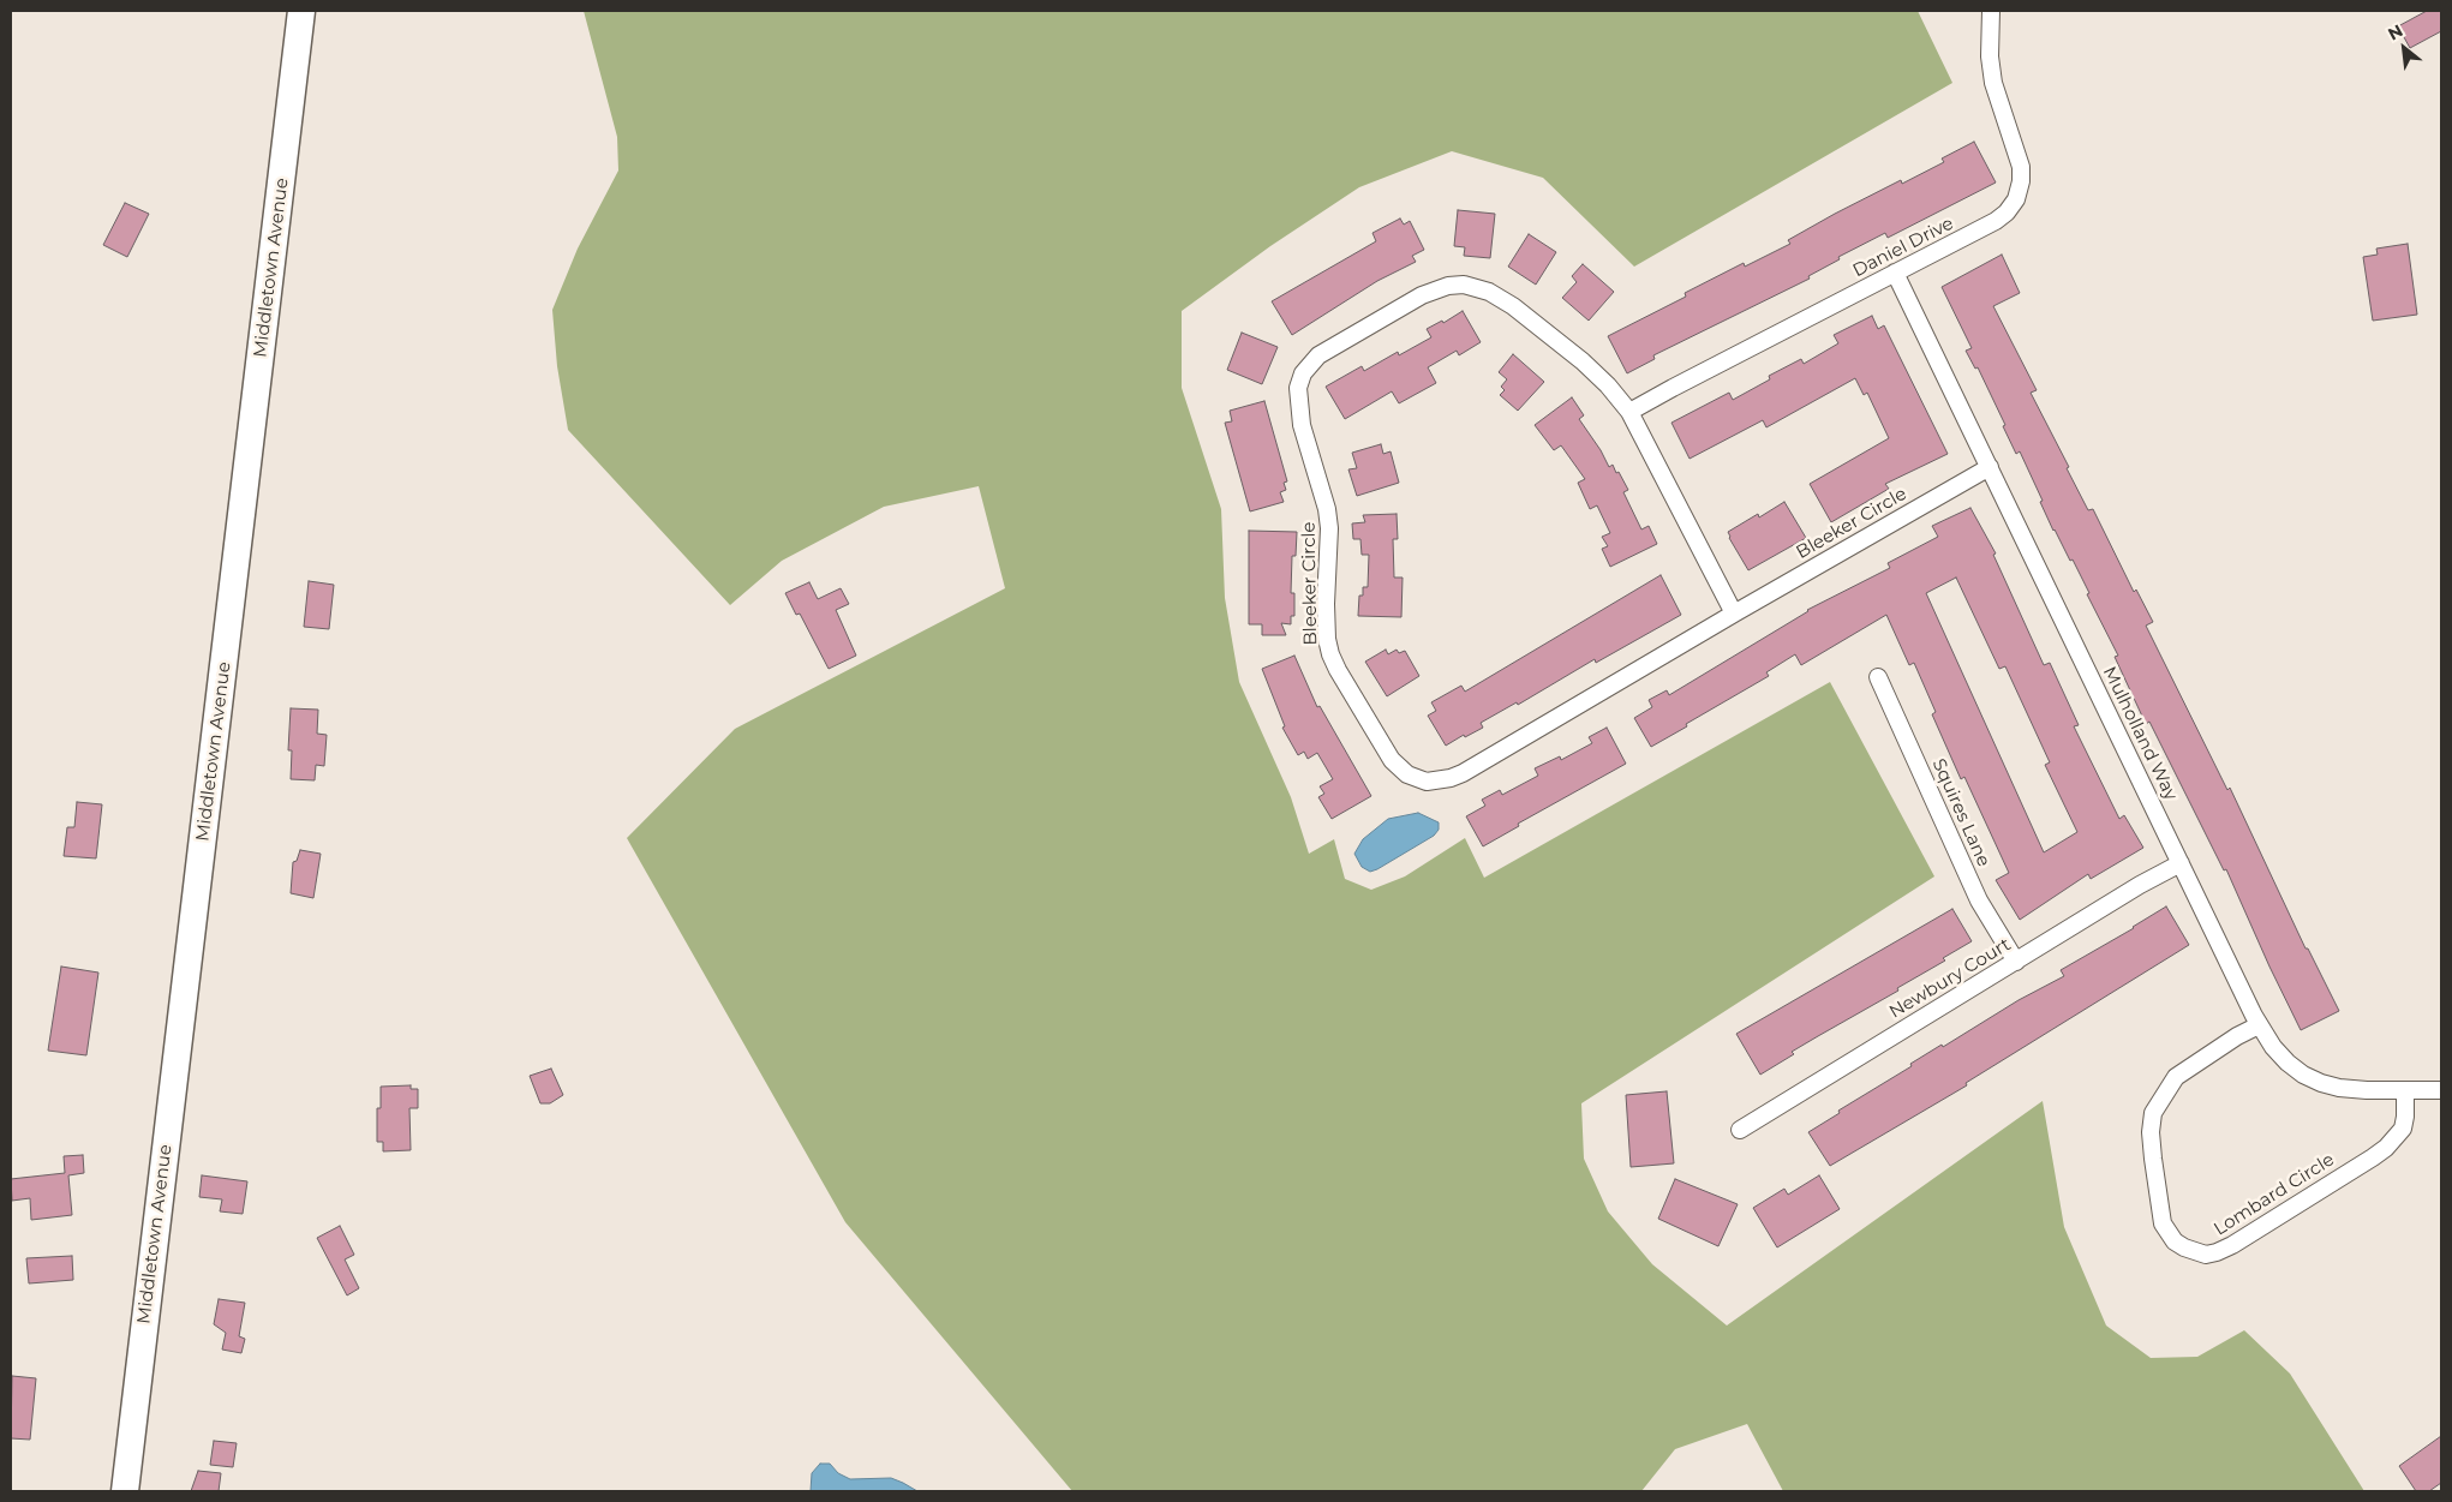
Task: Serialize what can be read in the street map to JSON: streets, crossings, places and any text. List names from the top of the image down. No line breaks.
{"streets":{"main road":["Middletown Avenue"],"street":["Daniel Drive","Bleeker Circle","Mulholland Way","Squires Lane","Newbury Court","Lombard Circle"]},"crossings":[["Daniel Drive","Bleeker Circle"],["Daniel Drive","Mulholland Way"],["Bleeker Circle","Mulholland Way"],["Mulholland Way","Newbury Court"],["Mulholland Way","Lombard Circle"],["Squires Lane","Newbury Court"]],"north":"top left"}
